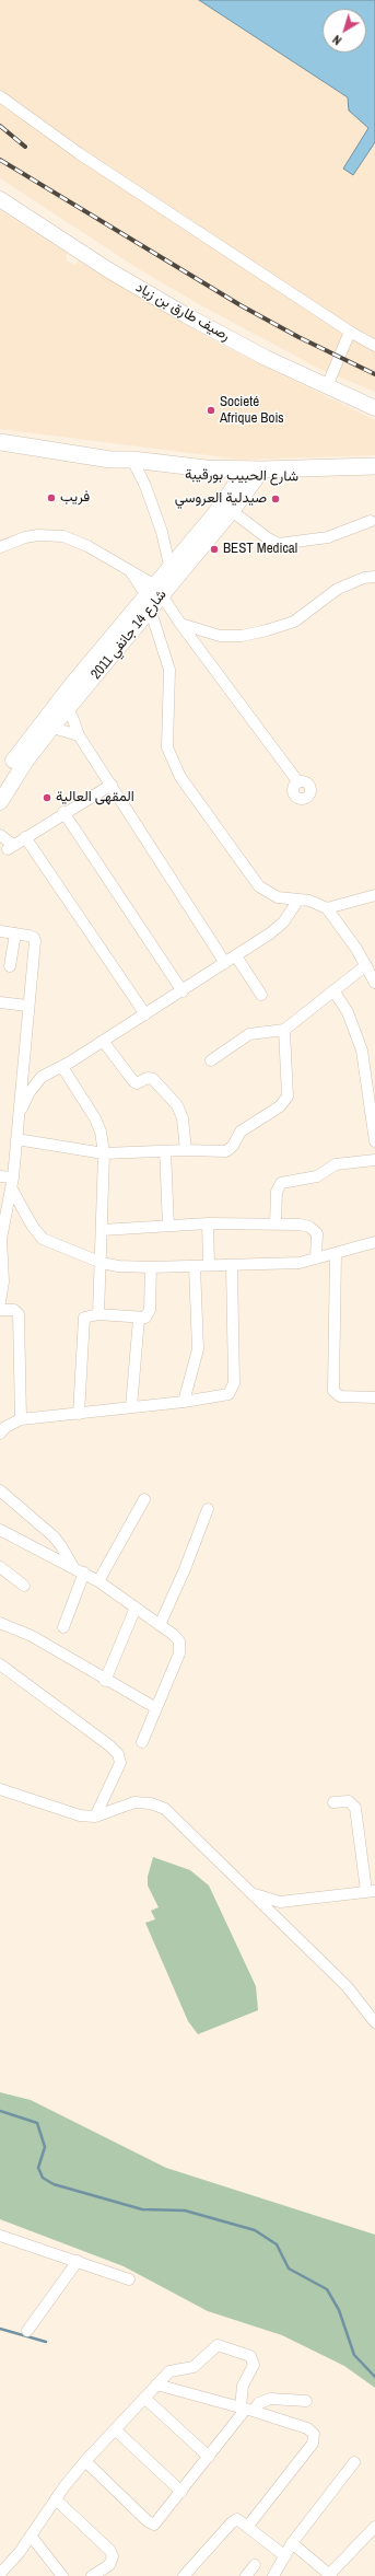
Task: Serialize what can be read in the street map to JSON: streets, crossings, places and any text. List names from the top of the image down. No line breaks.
{"streets":{"main road":["رصيف طارق بن زياد","شارع الحبيب بورقيبة","شارع 14 جانفي 2011"]},"crossings":[["شارع الحبيب بورقيبة","شارع 14 جانفي 2011"]],"places":["Societé Afrique Bois","فريب","صيدلية العروسي","BEST Medical","المقهى العالية"],"north":"bottom left"}
